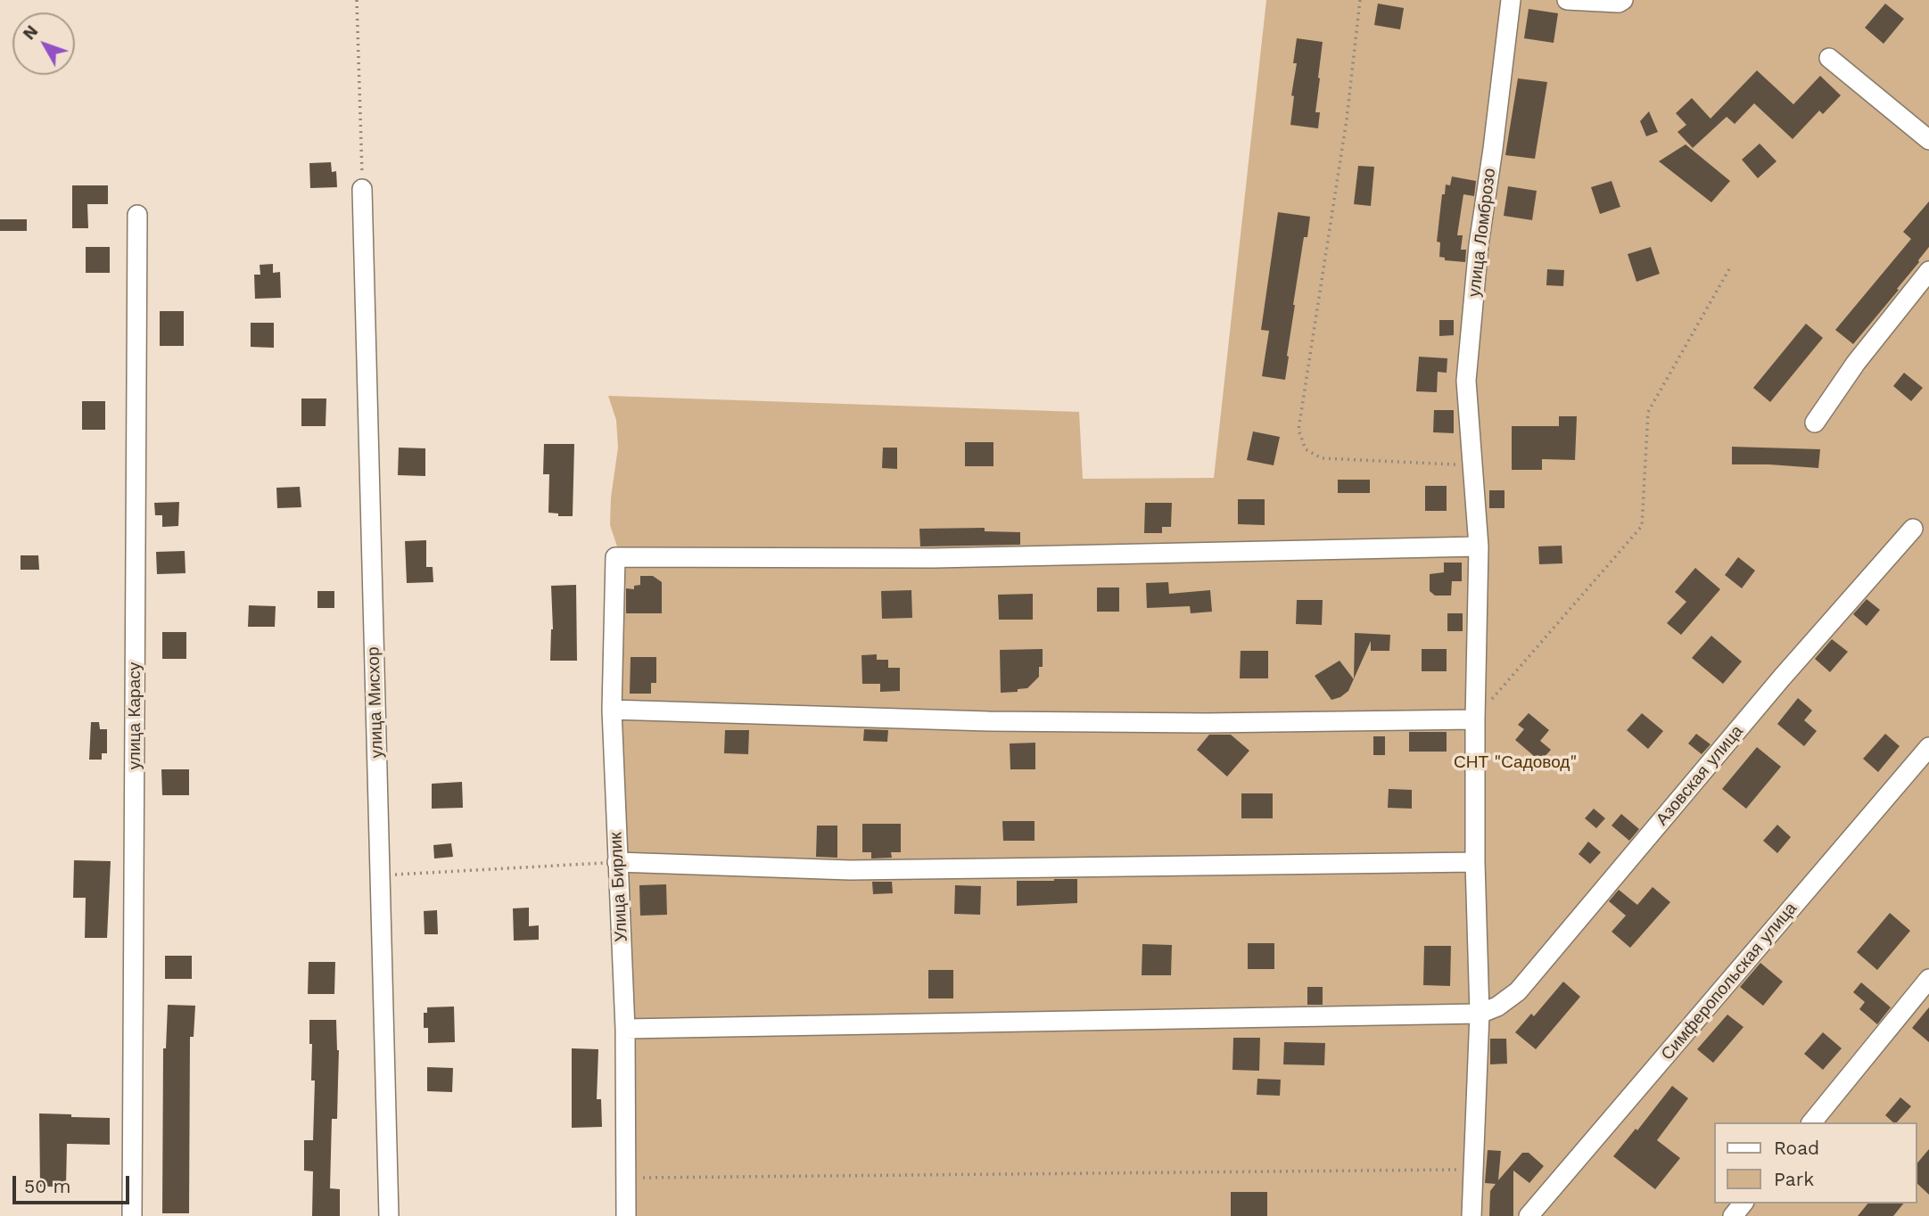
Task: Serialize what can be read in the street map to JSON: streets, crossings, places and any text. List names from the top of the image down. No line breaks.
{"streets":{"street":["улица Ломброзо","улица Мисхор","улица Карасу","Азовская улица","Улица Бирлик","Симферопольская улица"]},"crossings":[["улица Ломброзо","Азовская улица"],["улица Ломброзо","Улица Бирлик"]],"parks":["СНТ \"Садовод\""],"legend":["Road","Park"],"scale_bar":"50 m","north":"top left"}
